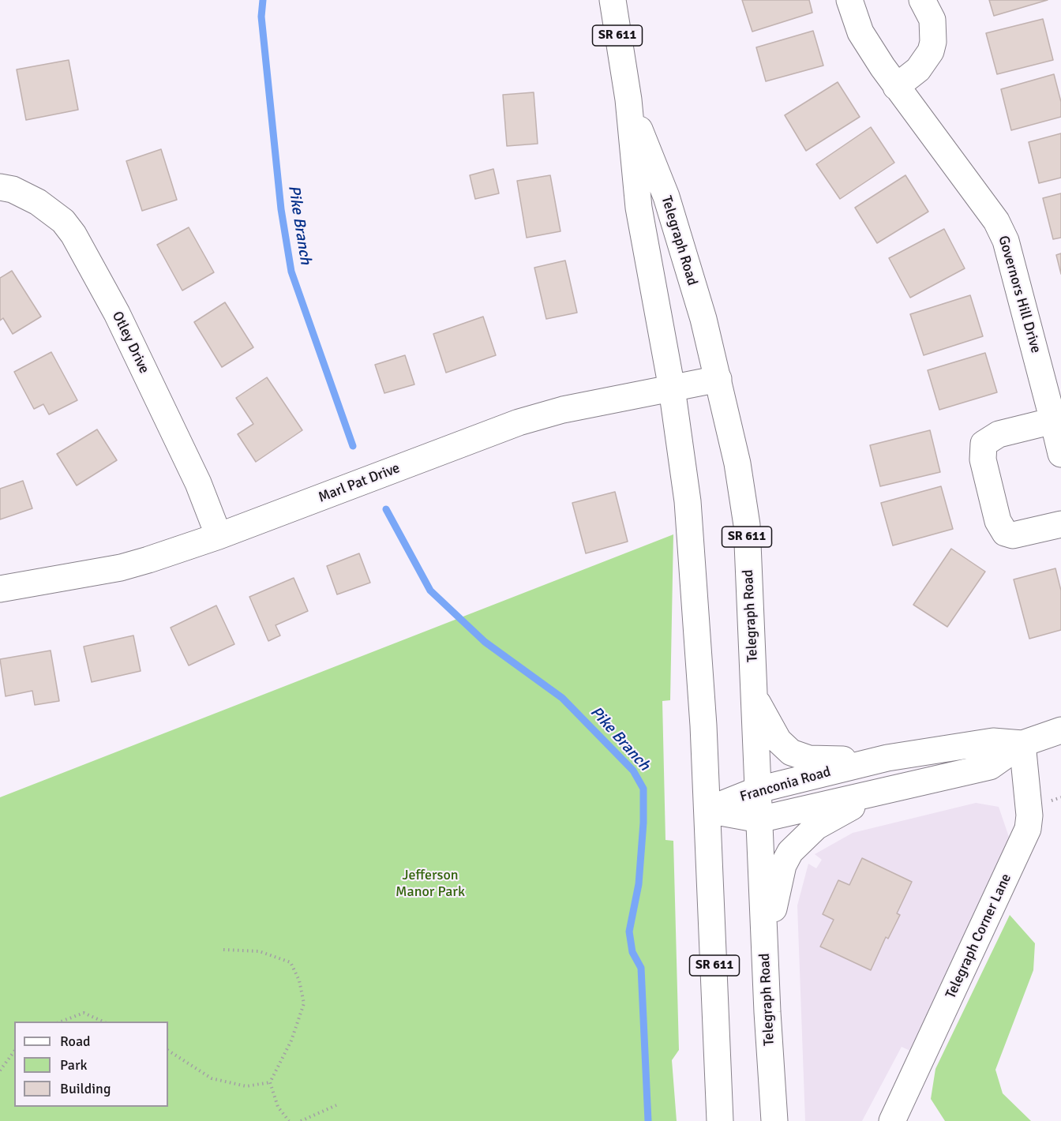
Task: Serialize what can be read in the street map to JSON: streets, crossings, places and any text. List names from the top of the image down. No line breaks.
{"streets":{"main road":["SR 611","Telegraph Road","Governors Hill Drive","Otley Drive","Marl Pat Drive","Franconia Road","Telegraph Corner Lane"]},"crossings":[["Telegraph Road","Marl Pat Drive"],["Telegraph Road","Franconia Road"],["Otley Drive","Marl Pat Drive"],["Franconia Road","Telegraph Corner Lane"]],"water":["Pike Branch"],"parks":["Jefferson Manor Park"],"legend":["Road","Park","Building"]}
